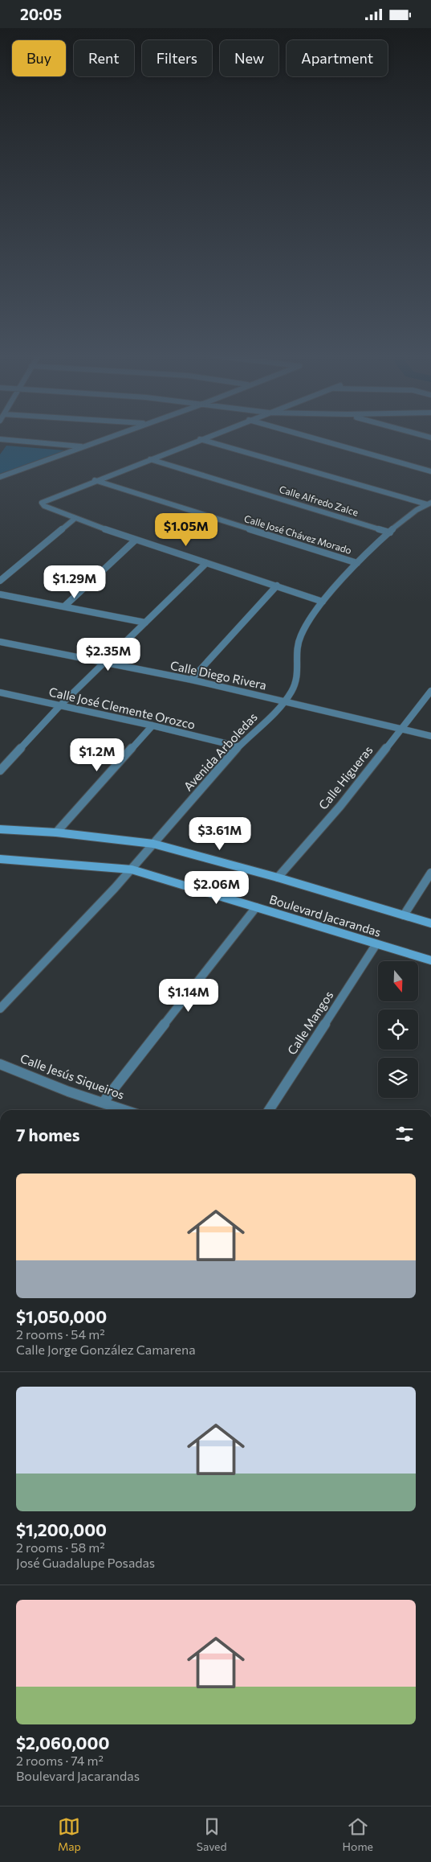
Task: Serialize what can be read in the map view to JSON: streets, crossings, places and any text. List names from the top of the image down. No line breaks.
{"streets":{"main road":["Boulevard Jacarandas"],"street":["Calle Alfredo Zalce","Calle José Chávez Morado","Calle Diego Rivera","Calle José Clemente Orozco","Avenida Arboledas","Calle Higueras","Calle Mangos","Calle Jesús Siqueiros"]},"crossings":[["Calle Alfredo Zalce","Avenida Arboledas"],["Calle José Chávez Morado","Avenida Arboledas"],["Calle Diego Rivera","Avenida Arboledas"],["Calle Diego Rivera","Calle Higueras"],["Calle José Clemente Orozco","Avenida Arboledas"],["Avenida Arboledas","Boulevard Jacarandas"],["Calle Higueras","Boulevard Jacarandas"],["Boulevard Jacarandas","Calle Mangos"]],"north":"bottom","page":{"status":"20:05","chip":["Buy","Rent","Filters","New","Apartment"],"price":["$1.05M","$1.29M","$2.35M","$1.2M","$3.61M","$2.06M","$1.14M"],"heading":"7 homes","list":[{"name":"$1,050,000","note":"2 rooms · 54 m² · Calle Jorge González Camarena"},{"name":"$1,200,000","note":"2 rooms · 58 m² · José Guadalupe Posadas"},{"name":"$2,060,000","note":"2 rooms · 74 m² · Boulevard Jacarandas"}],"tabs":["Map","Saved","Home"]}}
